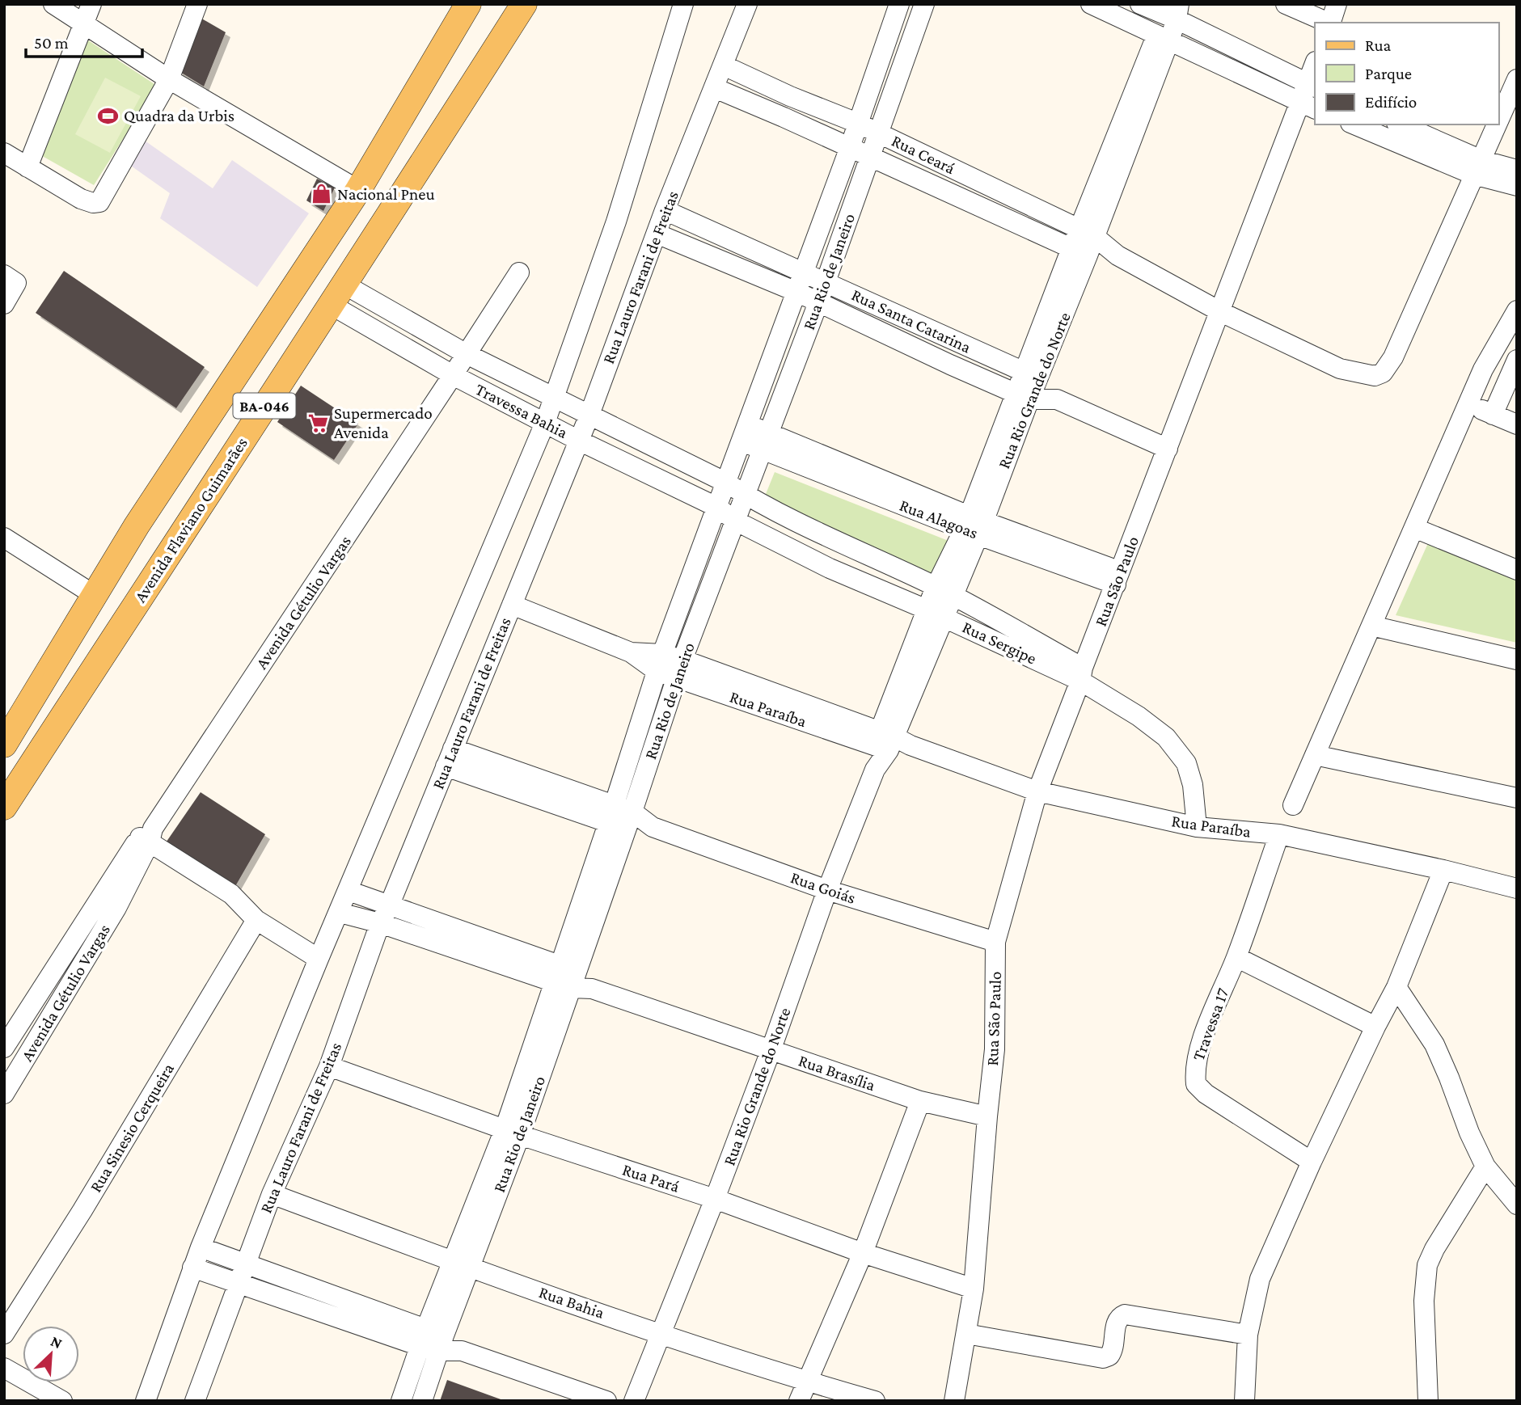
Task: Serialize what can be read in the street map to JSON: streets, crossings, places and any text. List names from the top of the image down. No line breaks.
{"streets":{"main road":["BA-046","Avenida Flaviano Guimarães"],"street":["Rua Ceará","Rua Rio de Janeiro","Rua Lauro Farani de Freitas","Rua Santa Catarina","Rua Rio Grande do Norte","Travessa Bahia","Rua Alagoas","Rua São Paulo","Avenida Gétulio Vargas","Rua Sergipe","Rua Paraíba","Rua Goiás","Travessa 17","Rua Brasília","Rua Sinesio Cerqueira","Rua Pará","Rua Bahia"]},"crossings":[["Rua Ceará","Rua Rio de Janeiro"],["Rua Ceará","Rua Lauro Farani de Freitas"],["Rua Ceará","Rua Rio Grande do Norte"],["Rua Ceará","Rua São Paulo"],["Rua Rio de Janeiro","Rua Santa Catarina"],["Rua Rio de Janeiro","Travessa Bahia"],["Rua Rio de Janeiro","Rua Alagoas"],["Rua Rio de Janeiro","Rua Sergipe"],["Rua Rio de Janeiro","Rua Paraíba"],["Rua Rio de Janeiro","Rua Goiás"],["Rua Rio de Janeiro","Rua Brasília"],["Rua Rio de Janeiro","Rua Pará"],["Rua Rio de Janeiro","Rua Bahia"],["Rua Lauro Farani de Freitas","Rua Santa Catarina"],["Rua Lauro Farani de Freitas","Travessa Bahia"],["Rua Lauro Farani de Freitas","Rua Paraíba"],["Rua Lauro Farani de Freitas","Rua Goiás"],["Rua Lauro Farani de Freitas","Rua Brasília"],["Rua Lauro Farani de Freitas","Rua Pará"],["Rua Lauro Farani de Freitas","Rua Bahia"],["Rua Santa Catarina","Rua Rio Grande do Norte"],["Rua Santa Catarina","Rua São Paulo"],["Rua Rio Grande do Norte","Rua Alagoas"],["Rua Rio Grande do Norte","Rua Sergipe"],["Rua Rio Grande do Norte","Rua Paraíba"],["Rua Rio Grande do Norte","Rua Goiás"],["Rua Rio Grande do Norte","Rua Brasília"],["Rua Rio Grande do Norte","Rua Pará"],["Rua Rio Grande do Norte","Rua Bahia"],["Travessa Bahia","Avenida Flaviano Guimarães"],["Travessa Bahia","Avenida Gétulio Vargas"],["Travessa Bahia","Rua Sergipe"],["Rua Alagoas","Rua São Paulo"],["Rua São Paulo","Rua Sergipe"],["Rua São Paulo","Rua Paraíba"],["Rua São Paulo","Rua Goiás"],["Rua São Paulo","Rua Brasília"],["Rua São Paulo","Rua Pará"],["Rua Sergipe","Rua Paraíba"],["Rua Paraíba","Travessa 17"]],"places":{"sports":["Quadra da Urbis"],"shop":["Nacional Pneu"],"supermarket":["Supermercado Avenida"]},"legend":["Rua","Parque","Edifício"],"scale_bar":"50 m","north":"top right"}
